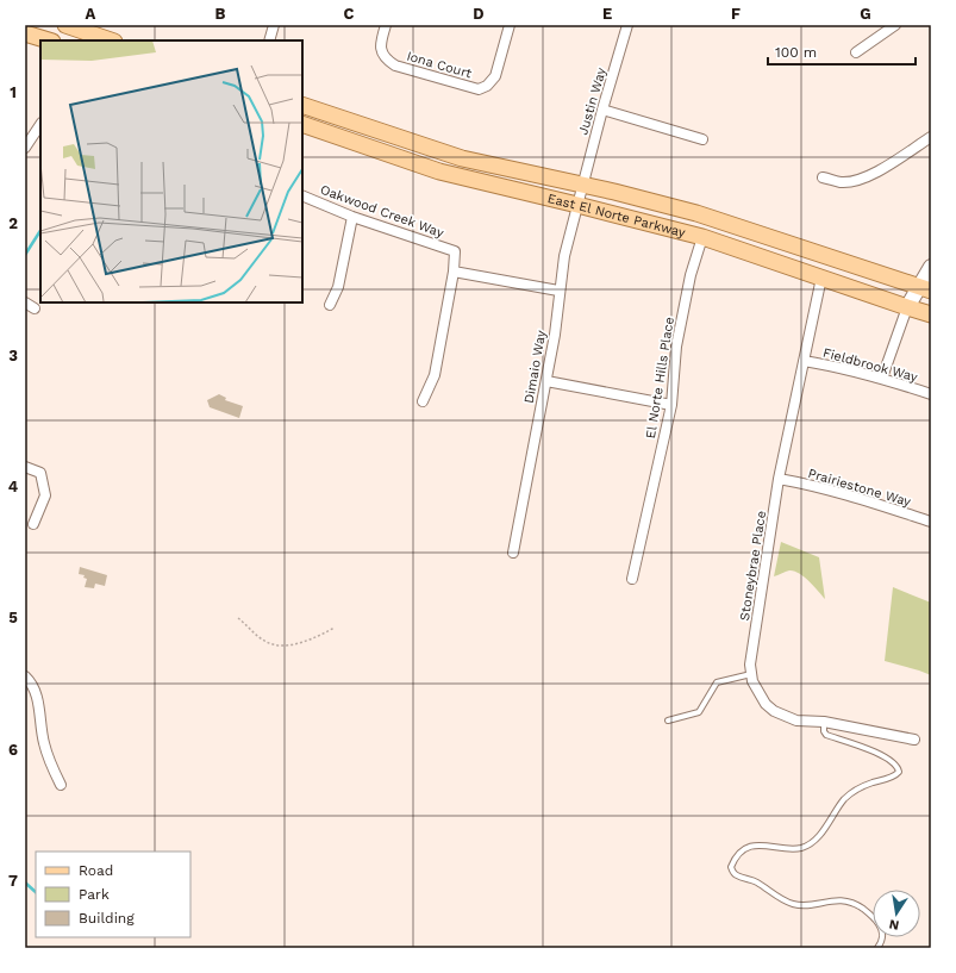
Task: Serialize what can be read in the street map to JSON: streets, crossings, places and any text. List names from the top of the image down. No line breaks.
{"streets":{"main road":["East El Norte Parkway"],"street":["Iona Court","Justin Way","Oakwood Creek Way","Fieldbrook Way","Dimaio Way","El Norte Hills Place","Prairiestone Way","Stoneybrae Place"]},"crossings":[["Justin Way","East El Norte Parkway"],["Justin Way","Dimaio Way"],["East El Norte Parkway","Dimaio Way"],["East El Norte Parkway","El Norte Hills Place"],["East El Norte Parkway","Stoneybrae Place"],["Fieldbrook Way","Stoneybrae Place"],["Prairiestone Way","Stoneybrae Place"]],"legend":["Road","Park","Building"],"scale_bar":"100 m","north":"bottom","grid":{"columns":["A","B","C","D","E","F","G"],"rows":["1","2","3","4","5","6","7"]}}
